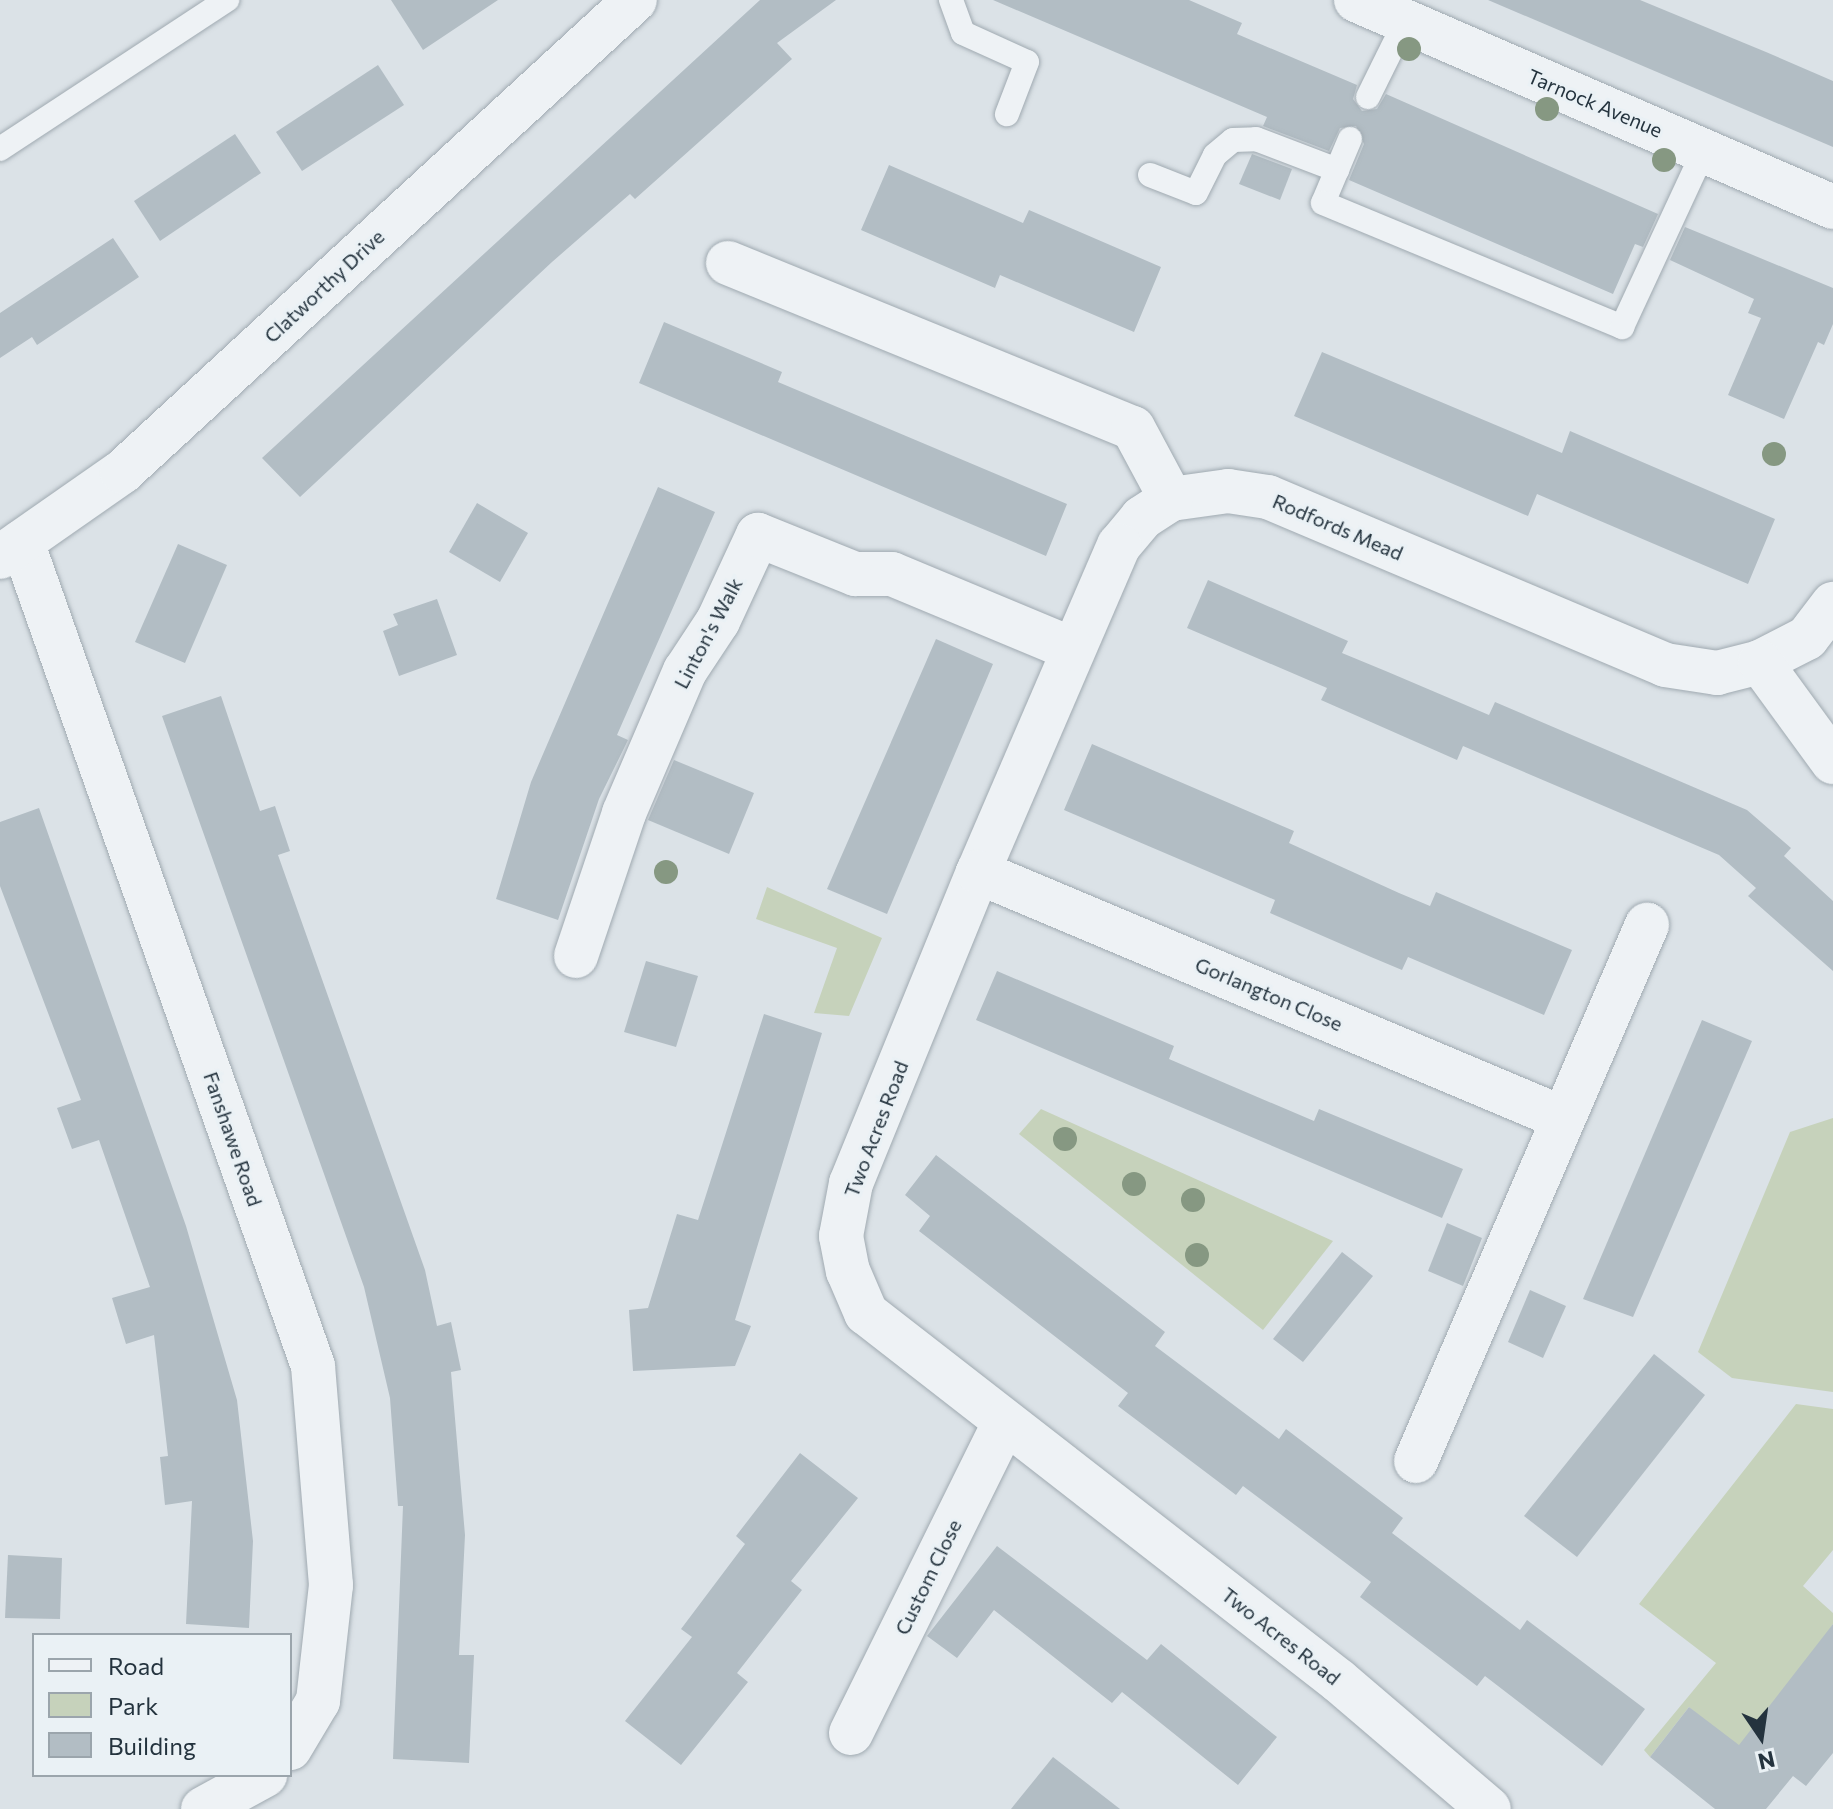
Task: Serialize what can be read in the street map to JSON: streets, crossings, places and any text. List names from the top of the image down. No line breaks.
{"streets":{"street":["Tarnock Avenue","Clatworthy Drive","Rodfords Mead","Linton's Walk","Gorlangton Close","Two Acres Road","Fanshawe Road","Custom Close"]},"crossings":[["Clatworthy Drive","Fanshawe Road"],["Rodfords Mead","Two Acres Road"],["Linton's Walk","Two Acres Road"],["Gorlangton Close","Two Acres Road"],["Two Acres Road","Custom Close"]],"legend":["Road","Park","Building"],"north":"bottom"}
